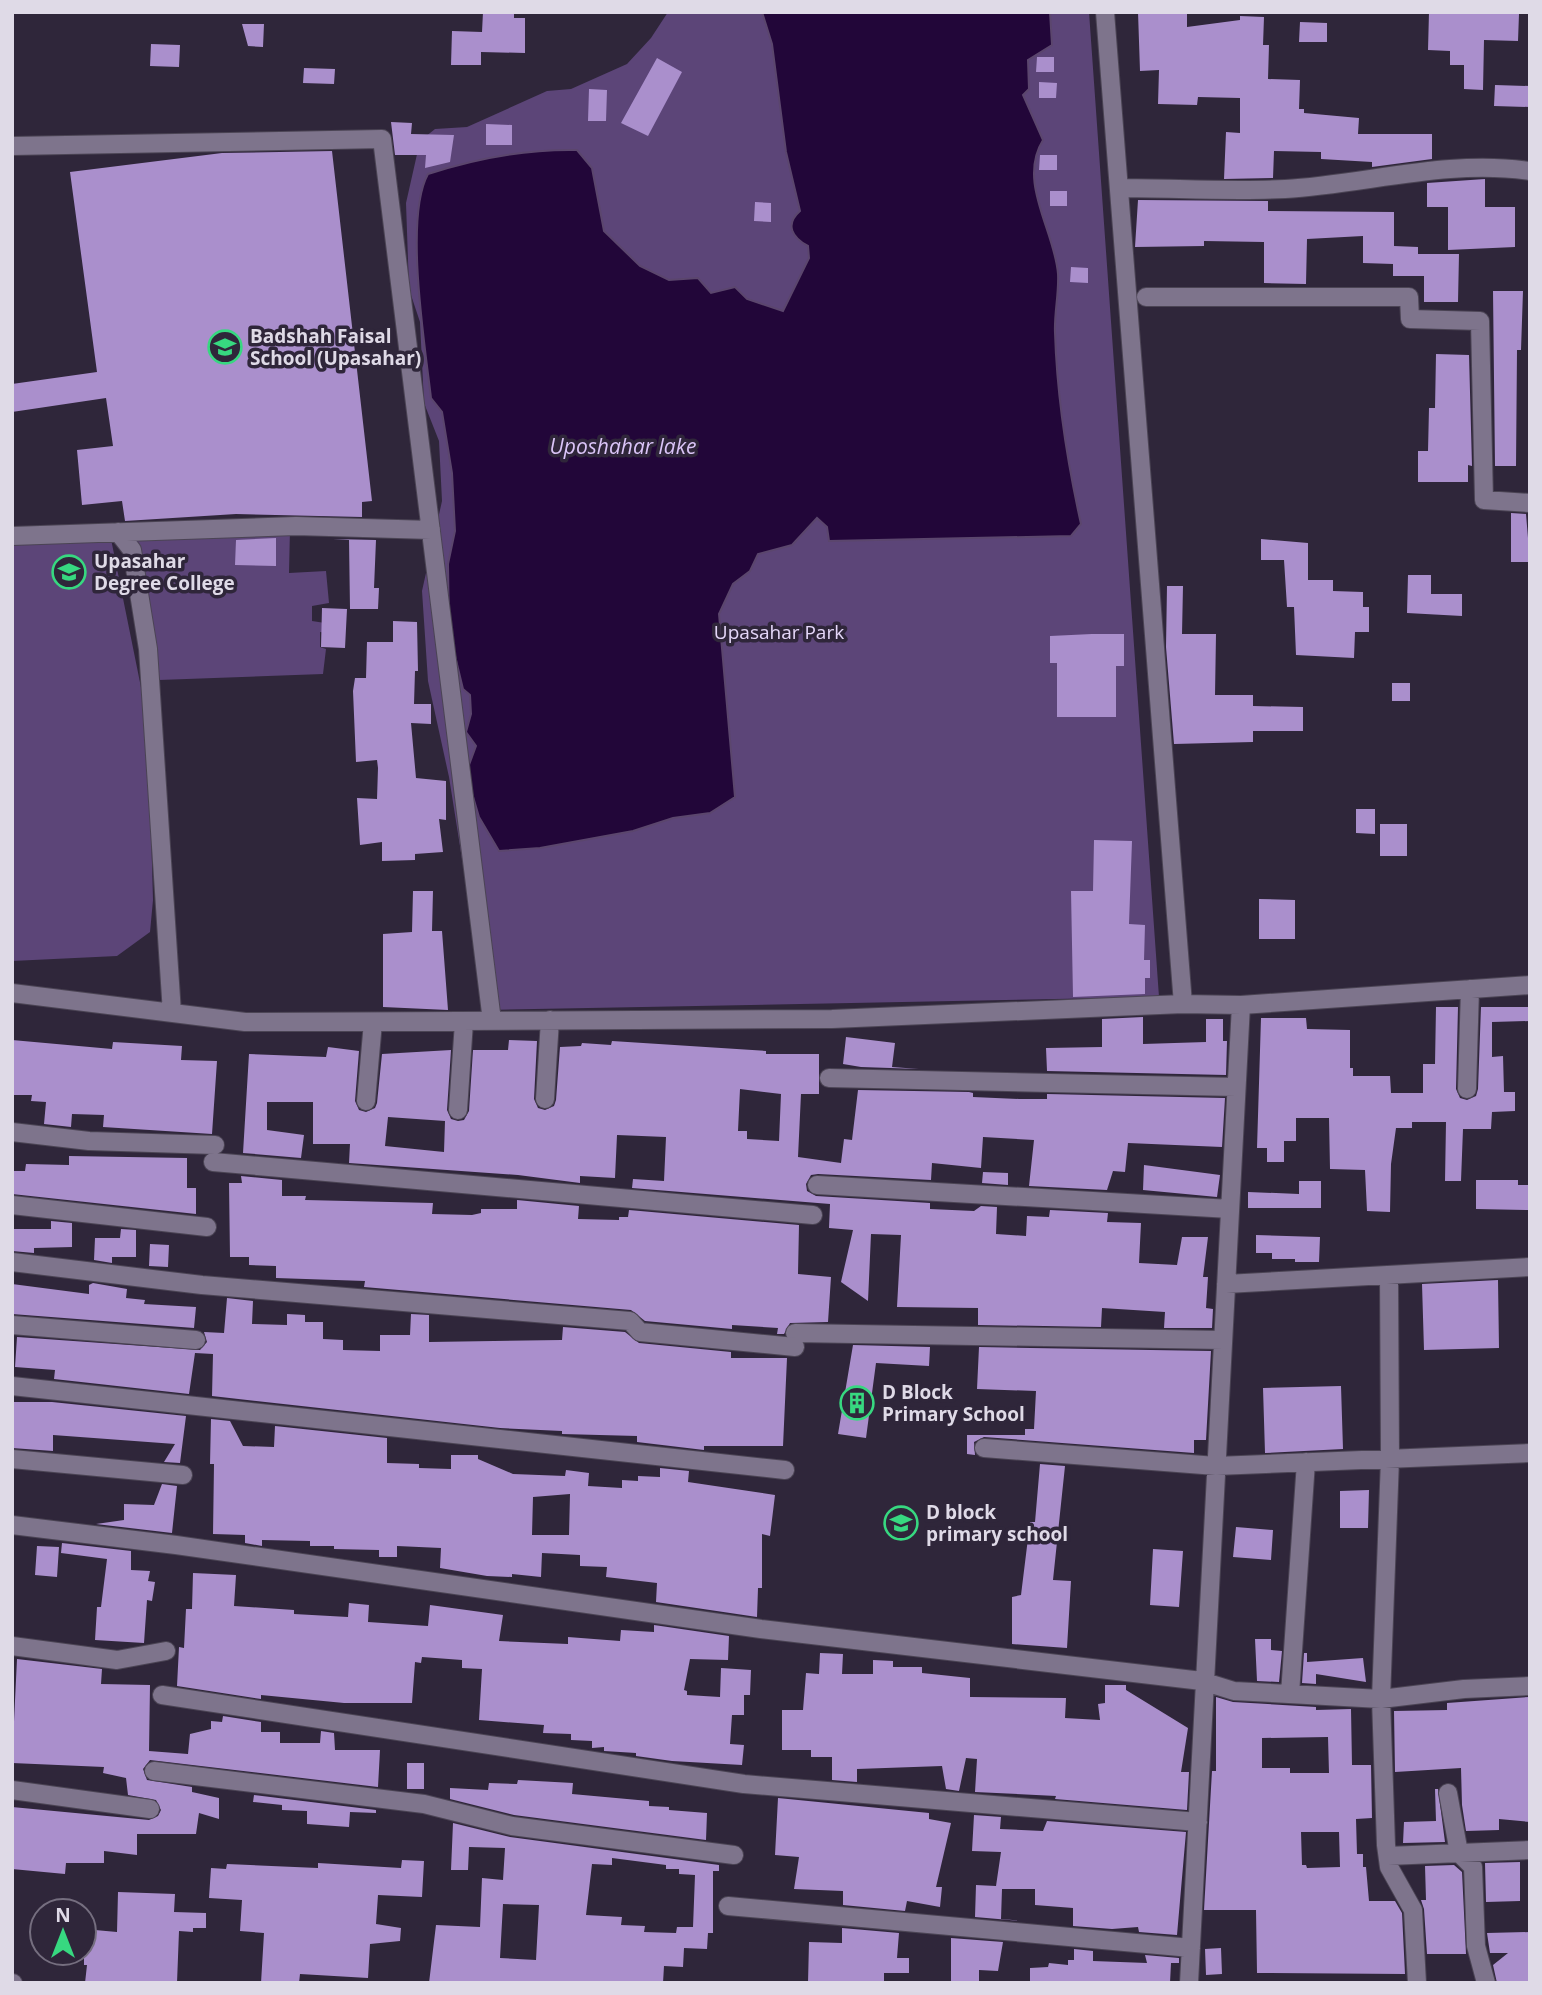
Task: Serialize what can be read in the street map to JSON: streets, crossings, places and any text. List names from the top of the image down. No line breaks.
{"water":["Uposhahar lake"],"parks":["Upasahar Park"],"places":{"school or university":["Badshah Faisal School (Upasahar)","Upasahar Degree College","D block primary school"],"building":["D Block Primary School"]},"north":"top"}
